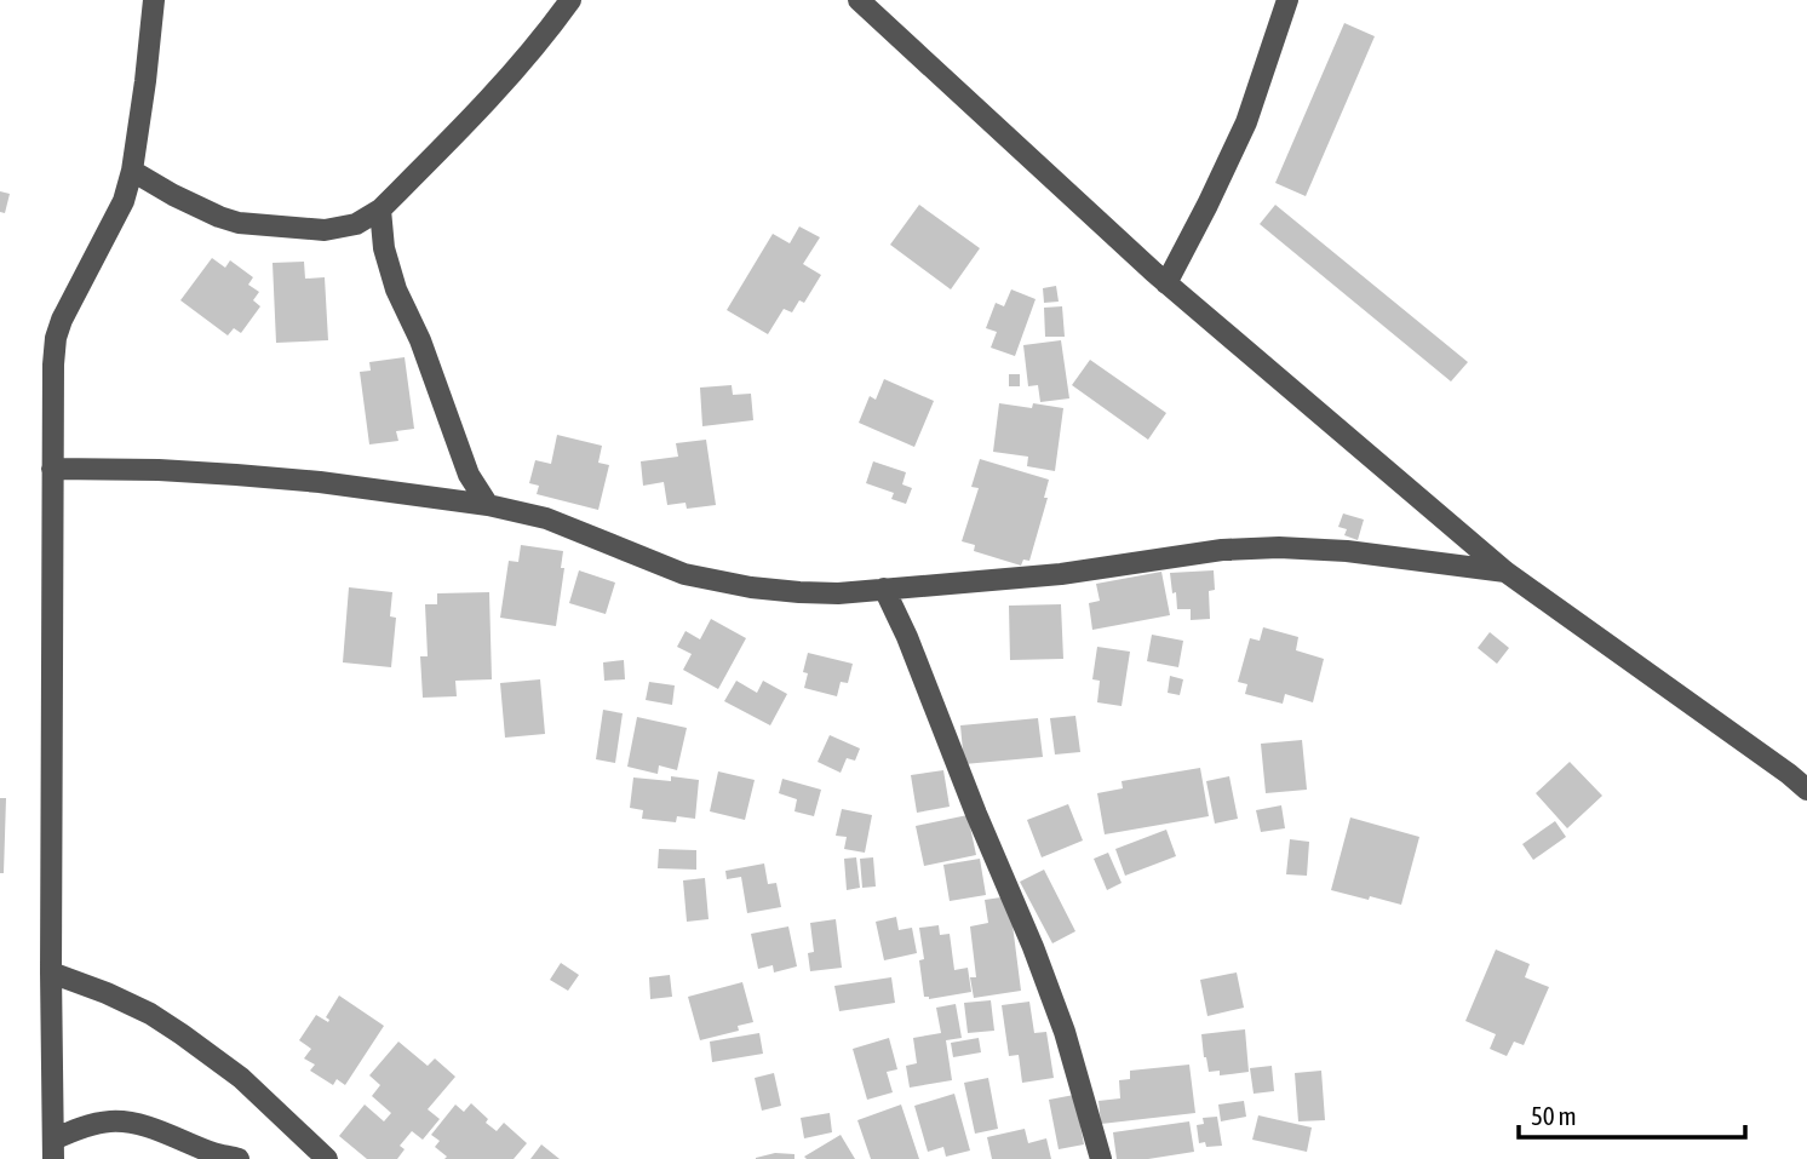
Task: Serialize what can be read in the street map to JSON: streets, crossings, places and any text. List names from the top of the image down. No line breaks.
{"scale_bar":"50 m"}
